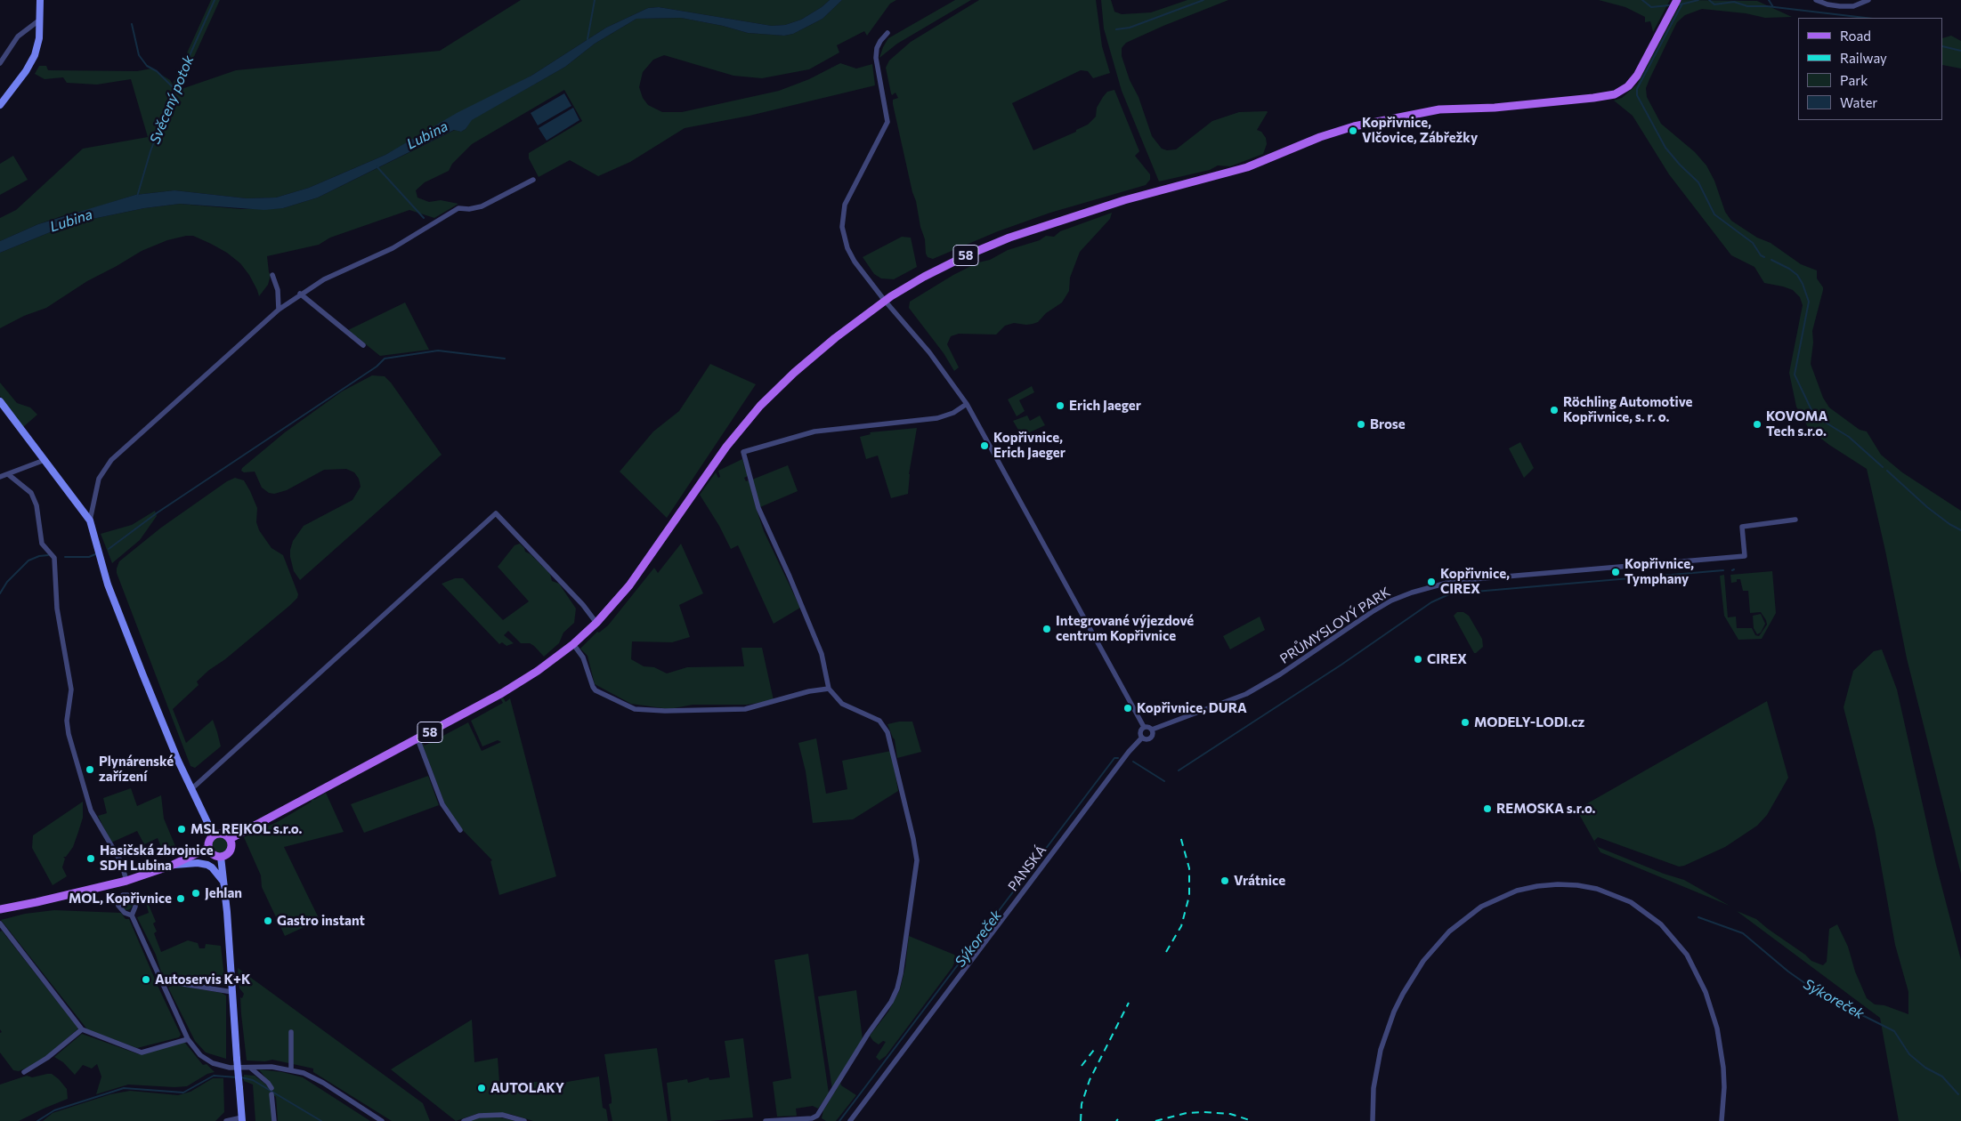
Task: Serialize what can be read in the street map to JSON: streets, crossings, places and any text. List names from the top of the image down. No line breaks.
{"streets":{"main road":["58"],"street":["PRŮMYSLOVÝ PARK","PANSKÁ"]},"crossings":[["PRŮMYSLOVÝ PARK","PANSKÁ"]],"water":["Svěcený potok","Lubina","Sýkoreček"],"places":["Kopřivnice, Vlčovice, Zábřežky","Erich Jaeger","Röchling Automotive Kopřivnice, s. r. o.","Brose","KOVOMA Tech s.r.o.","Kopřivnice, Erich Jaeger","Kopřivnice, Tymphany","Kopřivnice, CIREX","Integrované výjezdové centrum Kopřivnice","CIREX","Kopřivnice, DURA","MODELY-LODI.cz","Plynárenské zařízení","REMOSKA s.r.o.","MSL REJKOL s.r.o.","Hasičská zbrojnice SDH Lubina","Vrátnice","Jehlan","MOL, Kopřivnice","Gastro instant","Autoservis K+K","AUTOLAKY"],"legend":["Road","Railway","Park","Water"]}
